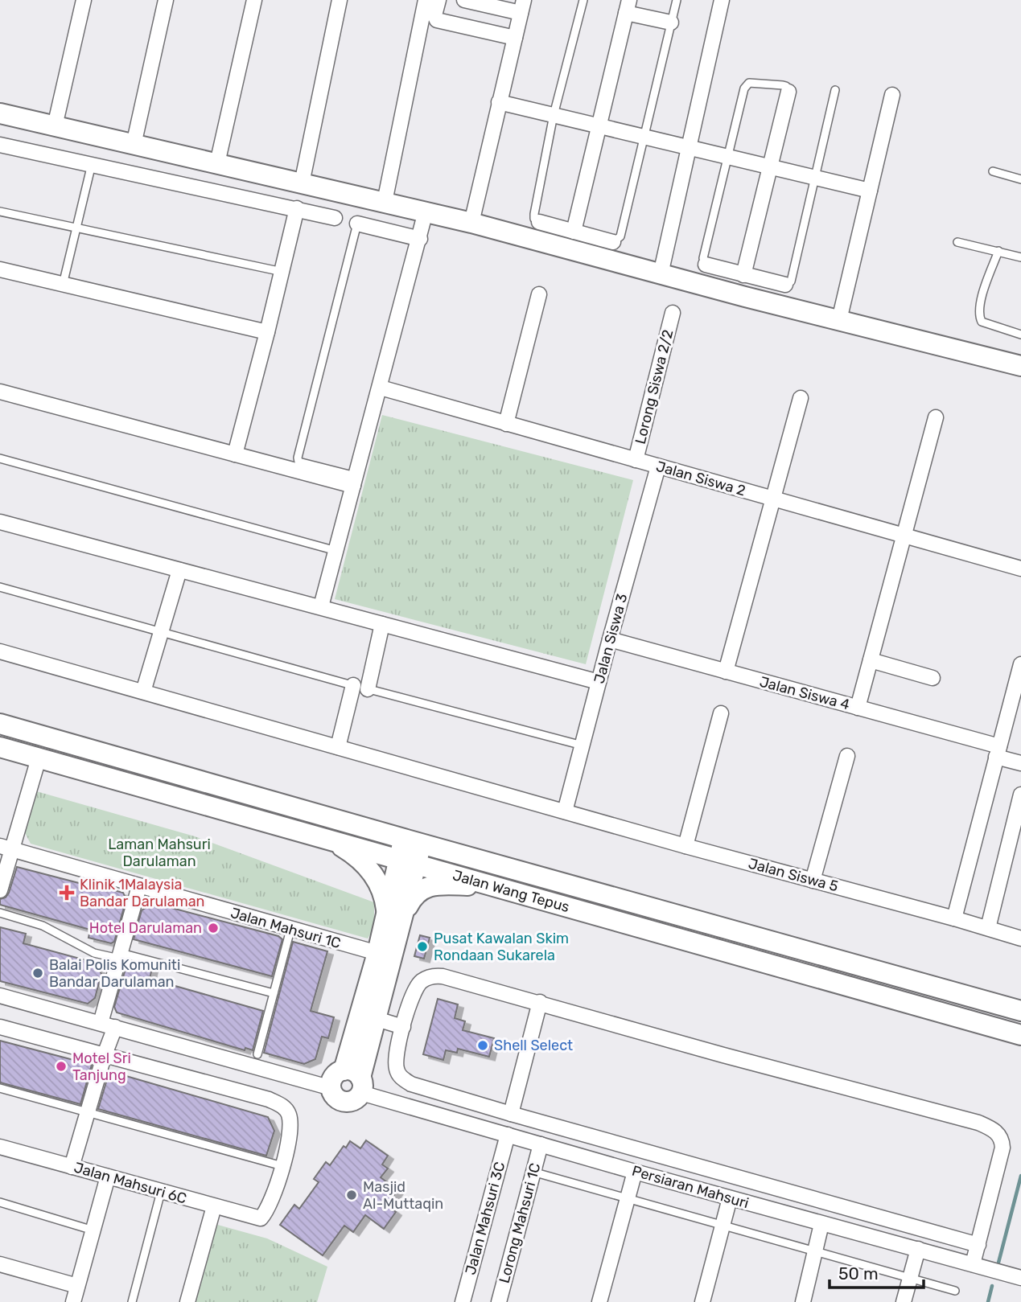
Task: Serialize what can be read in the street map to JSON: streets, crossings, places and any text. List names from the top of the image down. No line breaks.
{"streets":{"main road":["Jalan Wang Tepus"],"street":["Lorong Siswa 2/2","Jalan Siswa 2","Jalan Siswa 3","Jalan Siswa 4","Jalan Siswa 5","Jalan Mahsuri 1C","Jalan Mahsuri 6C","Persiaran Mahsuri","Jalan Mahsuri 3C","Lorong Mahsuri 1C"]},"crossings":[["Lorong Siswa 2/2","Jalan Siswa 2"],["Jalan Siswa 2","Jalan Siswa 3"],["Jalan Siswa 3","Jalan Siswa 4"],["Jalan Siswa 3","Jalan Siswa 5"],["Persiaran Mahsuri","Jalan Mahsuri 3C"],["Persiaran Mahsuri","Lorong Mahsuri 1C"]],"parks":["Laman Mahsuri Darulaman"],"places":{"health":["Klinik 1Malaysia Bandar Darulaman"],"other":["Hotel Darulaman","Pusat Kawalan Skim Rondaan Sukarela","Balai Polis Komuniti Bandar Darulaman","Shell Select","Motel Sri Tanjung","Masjid Al-Muttaqin"]},"scale_bar":"50 m"}
